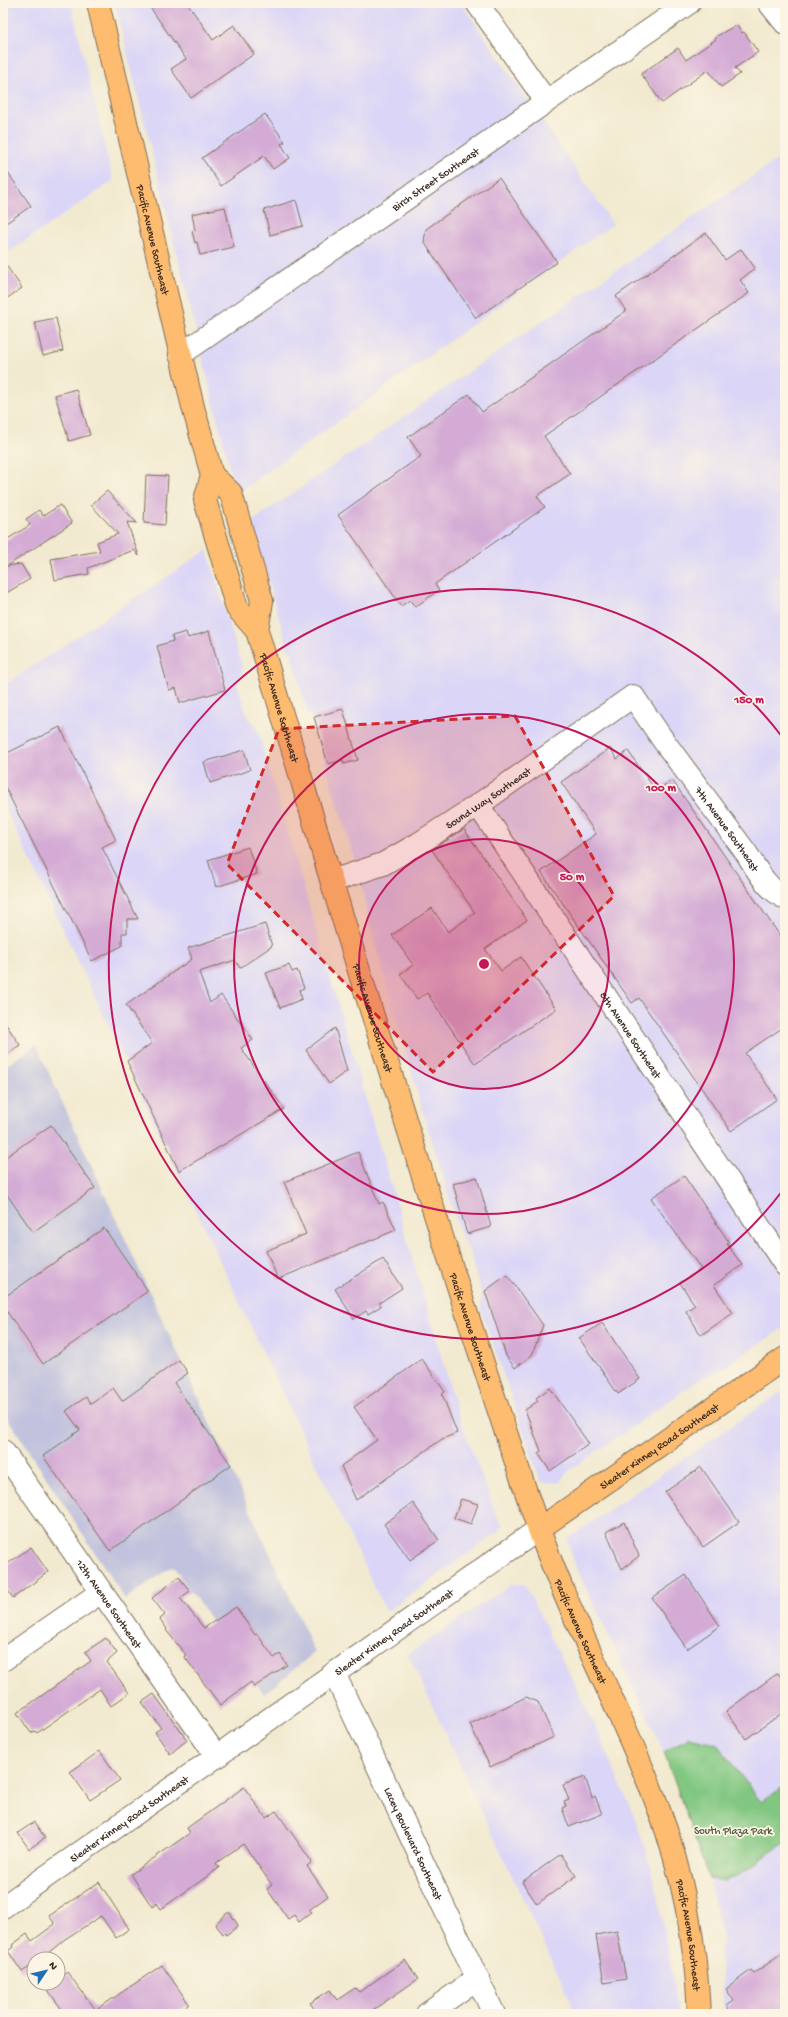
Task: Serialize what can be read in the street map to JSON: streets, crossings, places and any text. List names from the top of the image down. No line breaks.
{"streets":{"main road":["Pacific Avenue Southeast","Sleater Kinney Road Southeast"],"street":["Birch Street Southeast","Sound Way Southeast","7th Avenue Southeast","8th Avenue Southeast","12th Avenue Southeast","Lacey Boulevard Southeast"]},"crossings":[["Birch Street Southeast","Pacific Avenue Southeast"],["Pacific Avenue Southeast","Sound Way Southeast"],["Pacific Avenue Southeast","Sleater Kinney Road Southeast"],["Sound Way Southeast","7th Avenue Southeast"],["Sound Way Southeast","8th Avenue Southeast"],["Sleater Kinney Road Southeast","12th Avenue Southeast"],["Sleater Kinney Road Southeast","Lacey Boulevard Southeast"]],"parks":["South Plaza Park"],"north":"top right","rings":["150 m","100 m","50 m"]}
